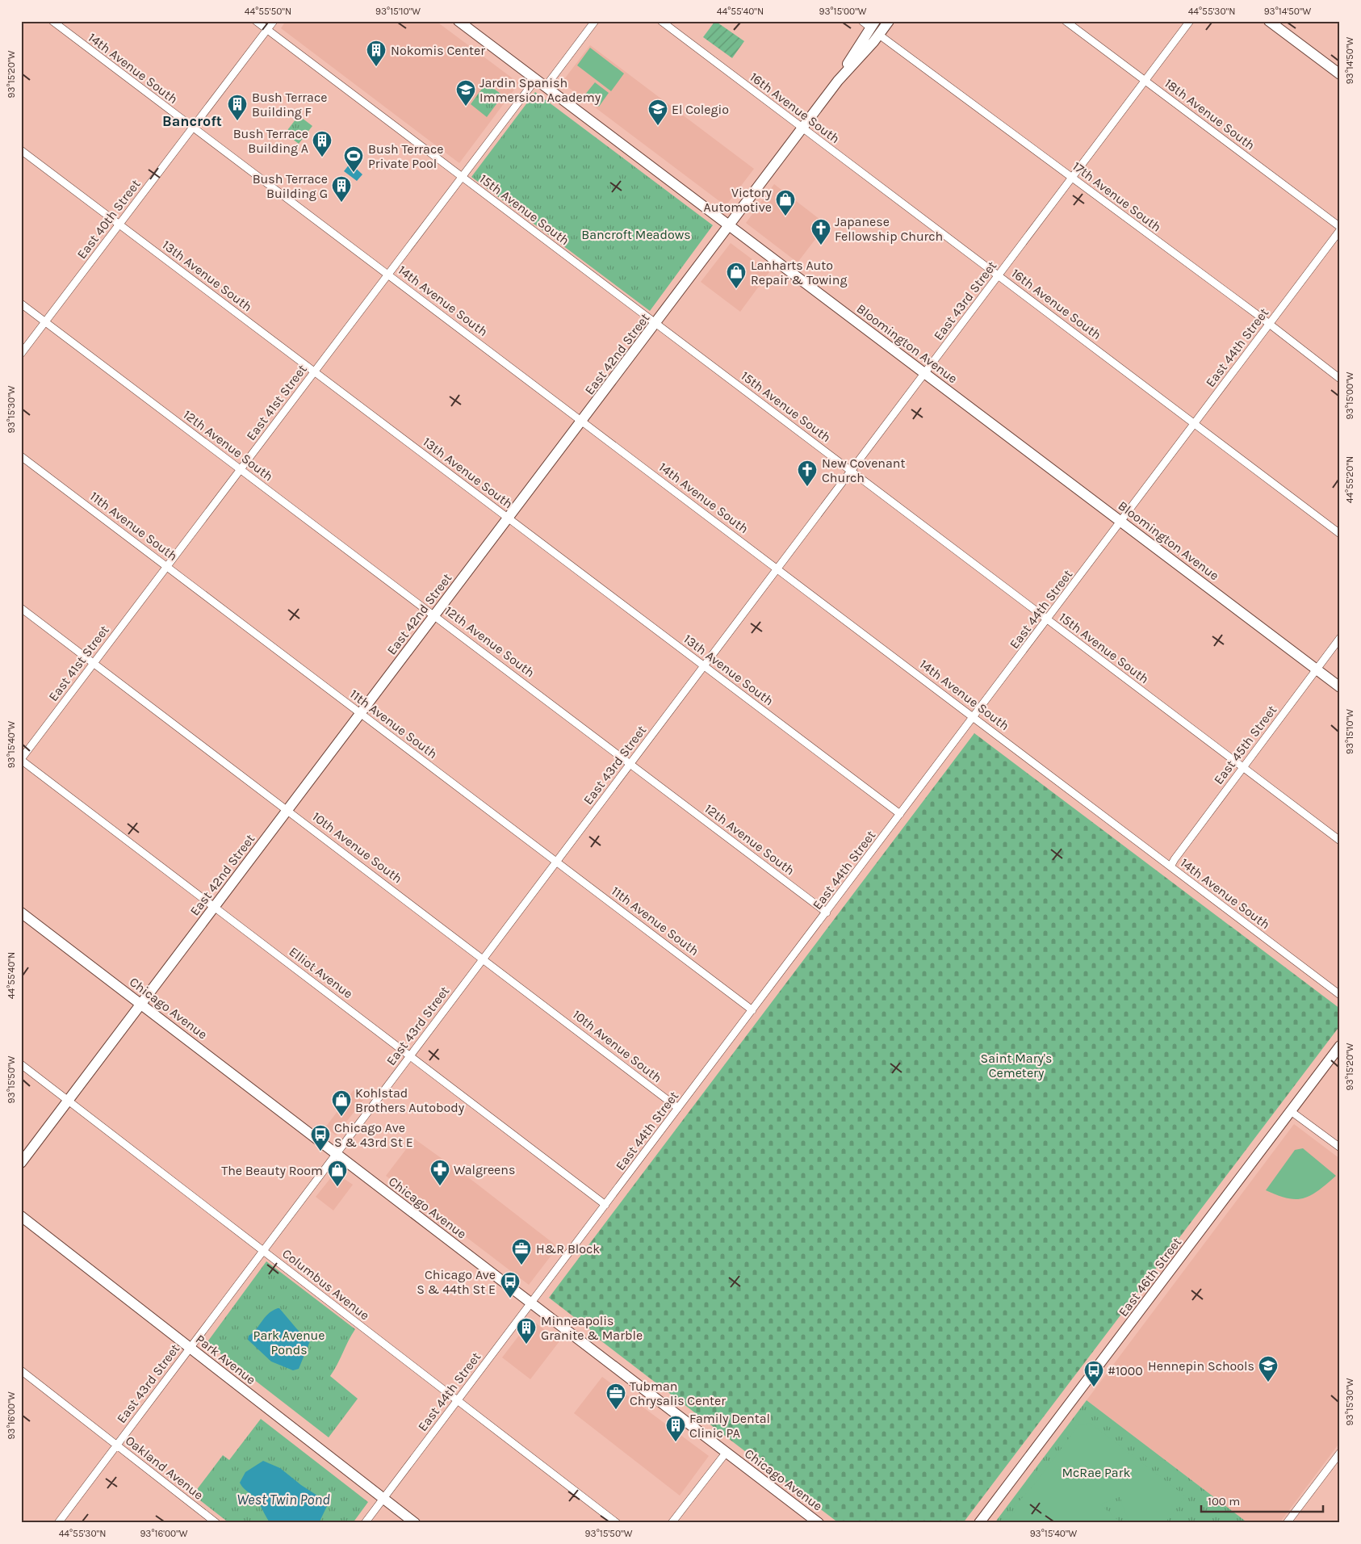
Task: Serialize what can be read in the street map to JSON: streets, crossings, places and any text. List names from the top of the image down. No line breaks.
{"streets":{"street":["14th Avenue South","16th Avenue South","18th Avenue South","17th Avenue South","15th Avenue South","East 40th Street","13th Avenue South","East 43rd Street","Bloomington Avenue","East 44th Street","East 42nd Street","East 41st Street","12th Avenue South","11th Avenue South","East 45th Street","10th Avenue South","Elliot Avenue","Chicago Avenue","East 46th Street","Columbus Avenue","Park Avenue","Oakland Avenue"]},"crossings":[["14th Avenue South","East 40th Street"],["14th Avenue South","East 43rd Street"],["14th Avenue South","East 44th Street"],["14th Avenue South","East 42nd Street"],["14th Avenue South","East 41st Street"],["14th Avenue South","East 45th Street"],["16th Avenue South","East 43rd Street"],["16th Avenue South","East 44th Street"],["16th Avenue South","East 42nd Street"],["18th Avenue South","East 43rd Street"],["17th Avenue South","East 43rd Street"],["17th Avenue South","East 44th Street"],["17th Avenue South","East 42nd Street"],["15th Avenue South","East 40th Street"],["15th Avenue South","East 43rd Street"],["15th Avenue South","East 44th Street"],["15th Avenue South","East 42nd Street"],["15th Avenue South","East 41st Street"],["15th Avenue South","East 45th Street"],["East 40th Street","13th Avenue South"],["East 40th Street","12th Avenue South"],["13th Avenue South","East 43rd Street"],["13th Avenue South","East 44th Street"],["13th Avenue South","East 42nd Street"],["13th Avenue South","East 41st Street"],["East 43rd Street","Bloomington Avenue"],["East 43rd Street","12th Avenue South"],["East 43rd Street","11th Avenue South"],["East 43rd Street","10th Avenue South"],["East 43rd Street","Elliot Avenue"],["East 43rd Street","Chicago Avenue"],["East 43rd Street","Columbus Avenue"],["East 43rd Street","Park Avenue"],["East 43rd Street","Oakland Avenue"],["Bloomington Avenue","East 44th Street"],["Bloomington Avenue","East 42nd Street"],["Bloomington Avenue","East 41st Street"],["Bloomington Avenue","East 45th Street"],["East 44th Street","12th Avenue South"],["East 44th Street","11th Avenue South"],["East 44th Street","10th Avenue South"],["East 44th Street","Elliot Avenue"],["East 44th Street","Chicago Avenue"],["East 44th Street","Columbus Avenue"],["East 44th Street","Park Avenue"],["East 42nd Street","12th Avenue South"],["East 42nd Street","11th Avenue South"],["East 42nd Street","10th Avenue South"],["East 42nd Street","Elliot Avenue"],["East 42nd Street","Chicago Avenue"],["East 42nd Street","Columbus Avenue"],["East 41st Street","12th Avenue South"],["East 41st Street","11th Avenue South"],["East 41st Street","10th Avenue South"],["East 41st Street","Elliot Avenue"]],"districts":["Bancroft"],"water":["West Twin Pond"],"parks":["Bancroft Meadows","Saint Mary's Cemetery","Park Avenue Ponds","McRae Park"],"places":{"building":["Nokomis Center","Bush Terrace Building F","Bush Terrace Building A","Bush Terrace Building G","Minneapolis Granite & Marble","Family Dental Clinic PA"],"school or university":["Jardin Spanish Immersion Academy","El Colegio","Hennepin Schools"],"sports":["Bush Terrace Private Pool"],"shop":["Victory Automotive","Lanharts Auto Repair & Towing","Kohlstad Brothers Autobody","The Beauty Room"],"church":["Japanese Fellowship Church","New Covenant Church"],"bus stop":["Chicago Ave S & 43rd St E","Chicago Ave S & 44th St E","#1000"],"pharmacy":["Walgreens"],"office":["H&R Block","Tubman Chrysalis Center"]},"scale_bar":"100 m","coordinates":["44°55'50\"N","93°15'10\"W","44°55'40\"N","93°15'00\"W","44°55'30\"N","93°14'50\"W","93°15'20\"W","93°15'30\"W","44°55'20\"N","93°15'40\"W","93°15'50\"W","93°16'00\"W"]}
